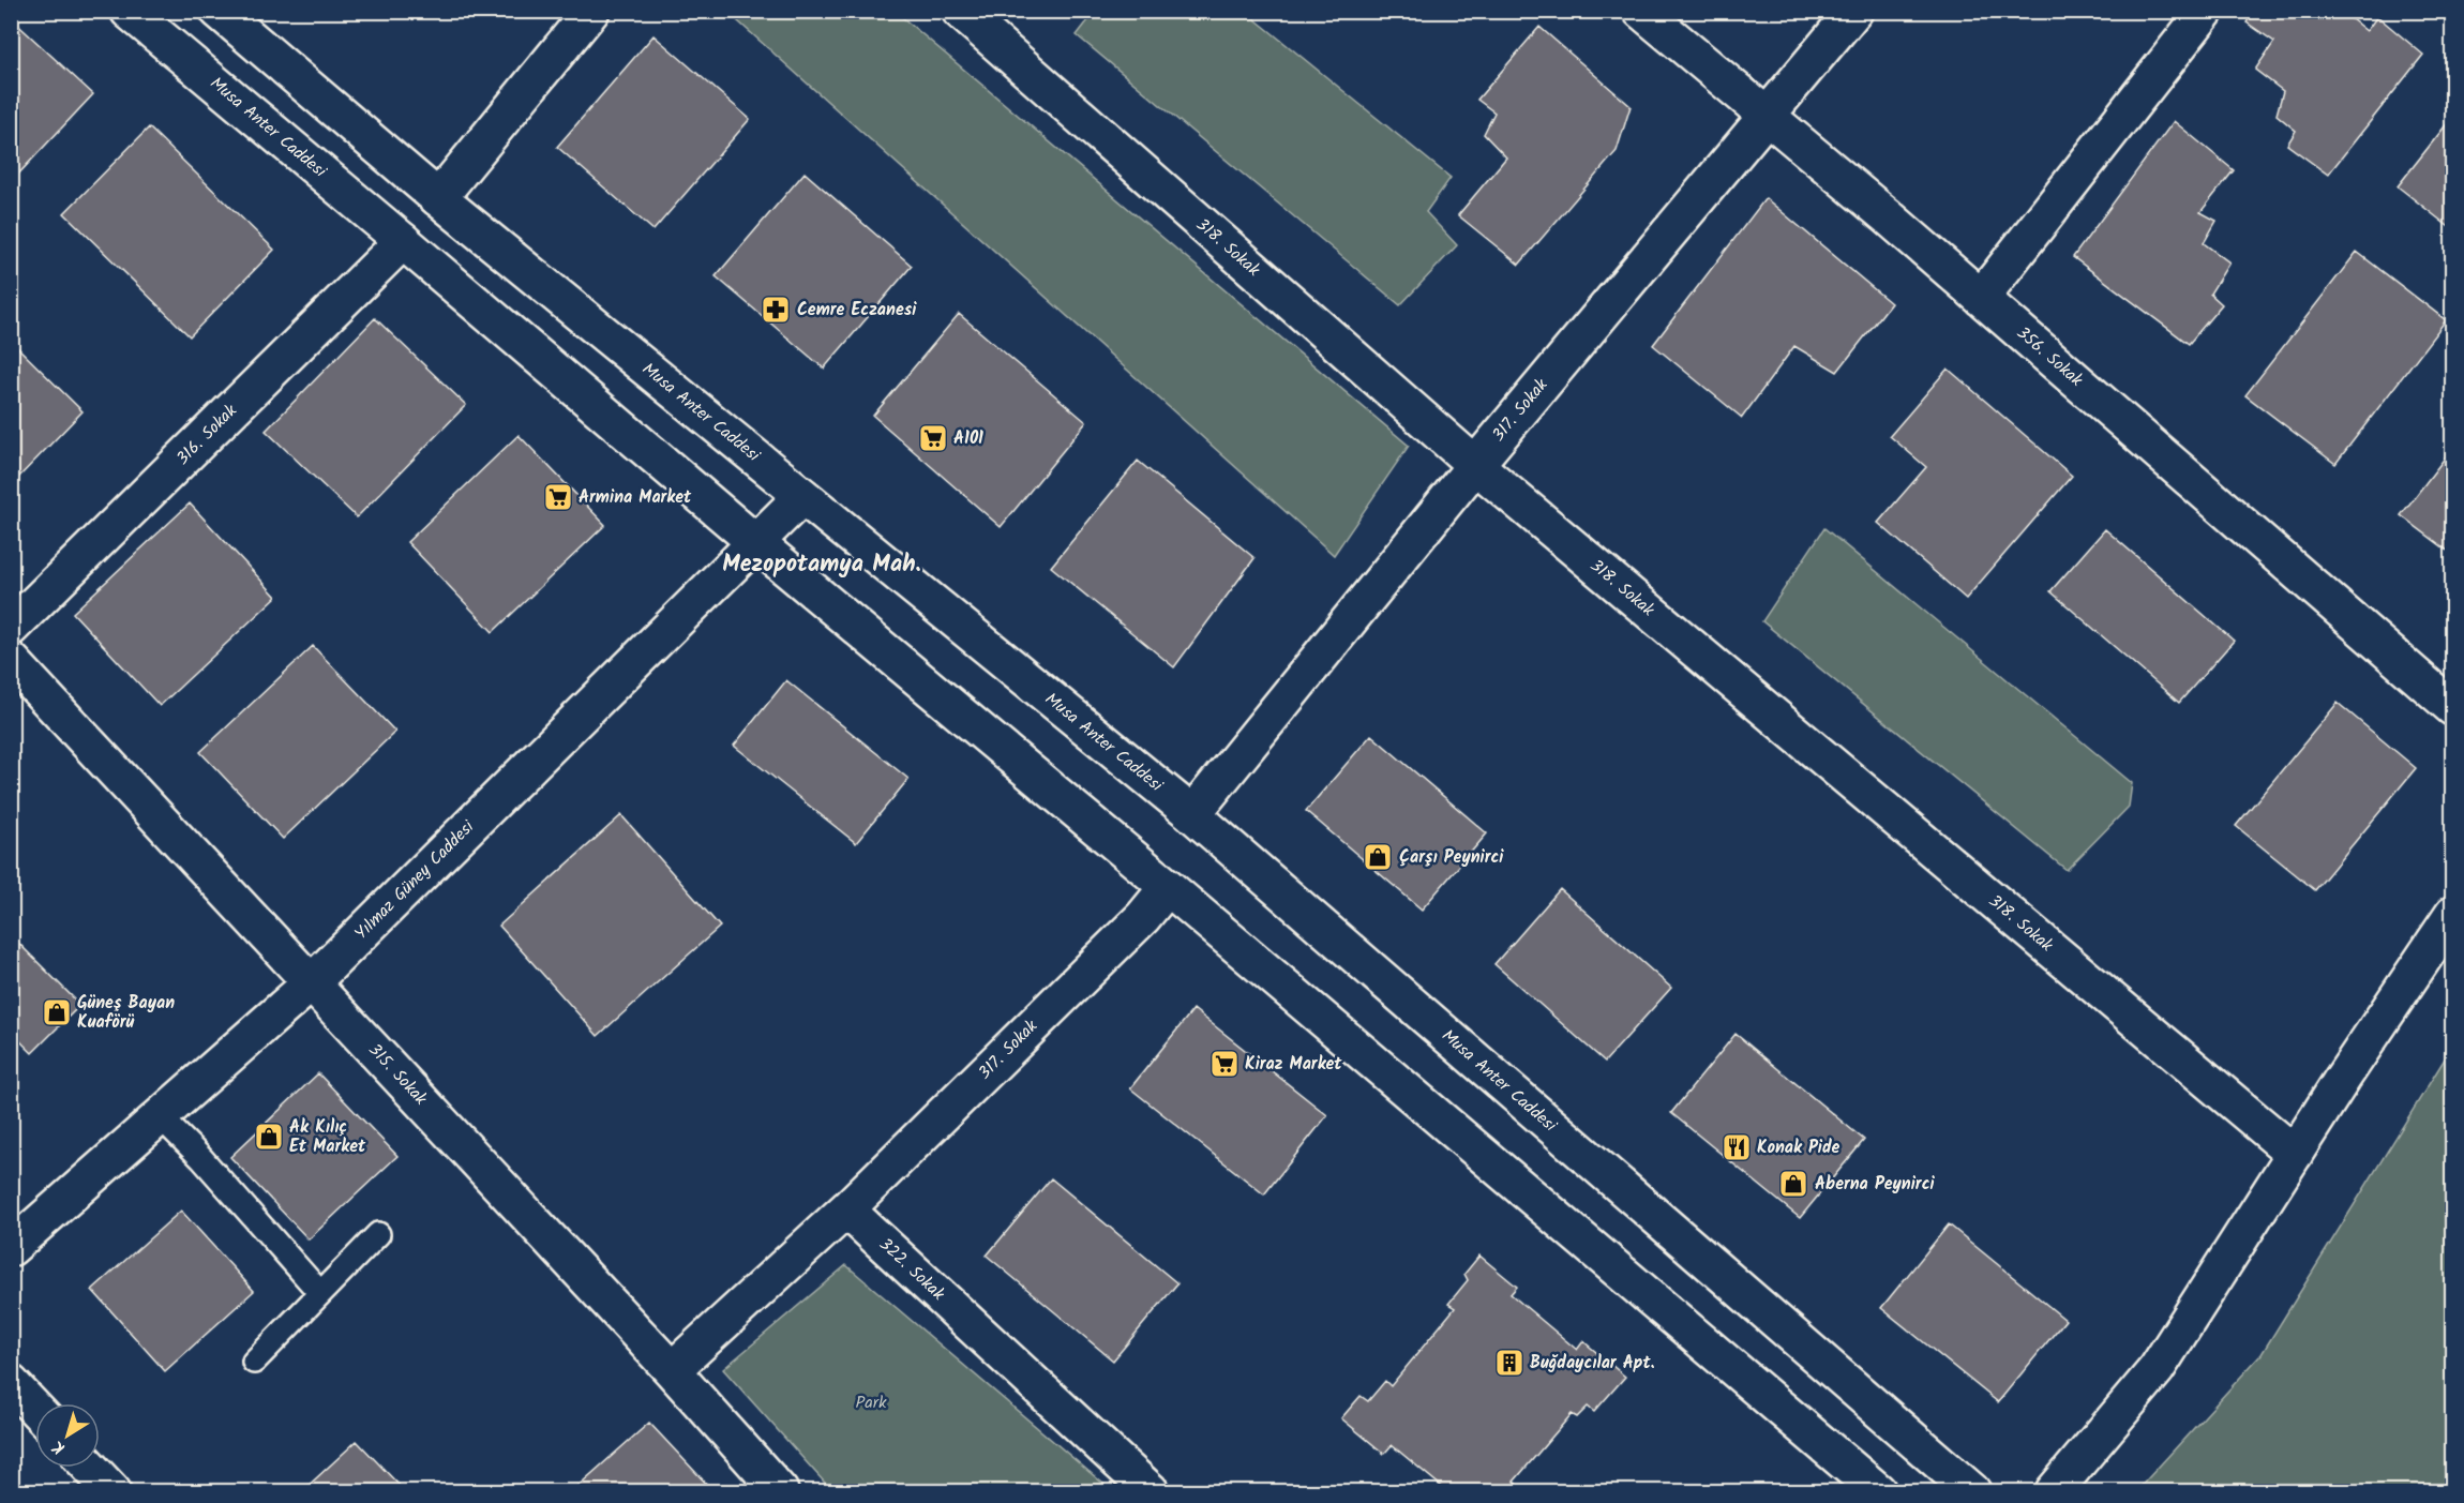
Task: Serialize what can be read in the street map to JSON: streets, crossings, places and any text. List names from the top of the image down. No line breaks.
{"streets":{"street":["Musa Anter Caddesi","318. Sokak","356. Sokak","317. Sokak","316. Sokak","Yılmaz Güney Caddesi","315. Sokak","322. Sokak"]},"crossings":[["Musa Anter Caddesi","317. Sokak"],["Musa Anter Caddesi","316. Sokak"],["Musa Anter Caddesi","Yılmaz Güney Caddesi"],["318. Sokak","317. Sokak"],["356. Sokak","317. Sokak"],["317. Sokak","322. Sokak"],["Yılmaz Güney Caddesi","315. Sokak"]],"districts":["Mezopotamya Mah."],"parks":["Park"],"places":{"pharmacy":["Cemre Eczanesi"],"supermarket":["A101","Armina Market","Kiraz Market"],"shop":["Çarşı Peynirci","Güneş Bayan Kuaförü","Ak Kılıç Et Market","Aberna Peynirci"],"restaurant":["Konak Pide"],"building":["Buğdaycılar Apt."]},"north":"bottom left"}
